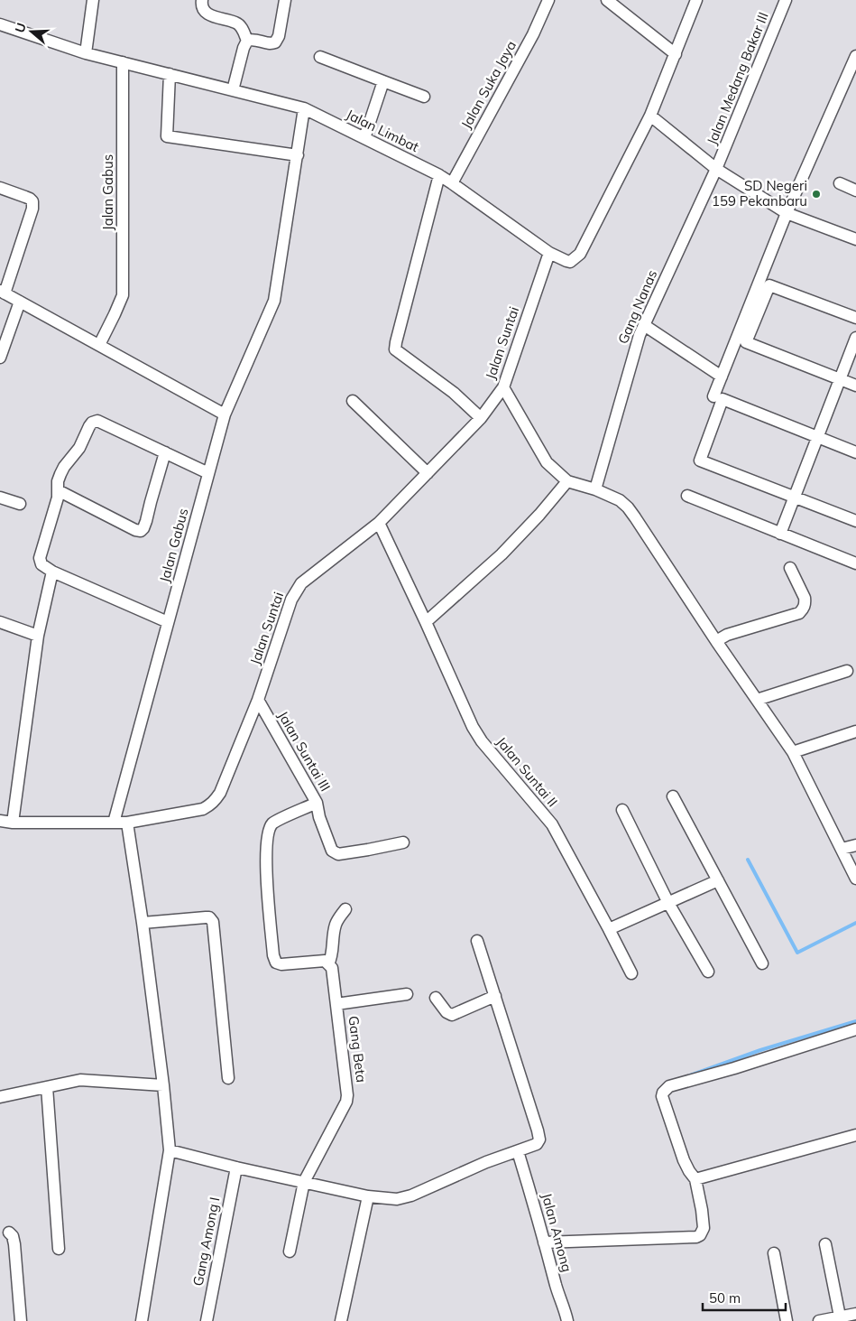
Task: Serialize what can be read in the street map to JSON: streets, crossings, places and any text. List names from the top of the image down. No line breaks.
{"streets":{"street":["Jalan Medang Bakar III","Jalan Suka Jaya","Jalan Limbat","Jalan Gabus","Gang Nanas","Jalan Suntai","Jalan Suntai III","Jalan Suntai II","Gang Beta","Jalan Among","Gang Among I"]},"crossings":[["Jalan Medang Bakar III","Gang Nanas"],["Jalan Suka Jaya","Jalan Limbat"],["Jalan Limbat","Jalan Gabus"],["Jalan Limbat","Jalan Suntai"],["Jalan Gabus","Jalan Suntai"],["Jalan Suntai","Jalan Suntai III"],["Jalan Suntai","Jalan Suntai II"]],"places":["SD Negeri 159 Pekanbaru"],"scale_bar":"50 m","north":"left"}
